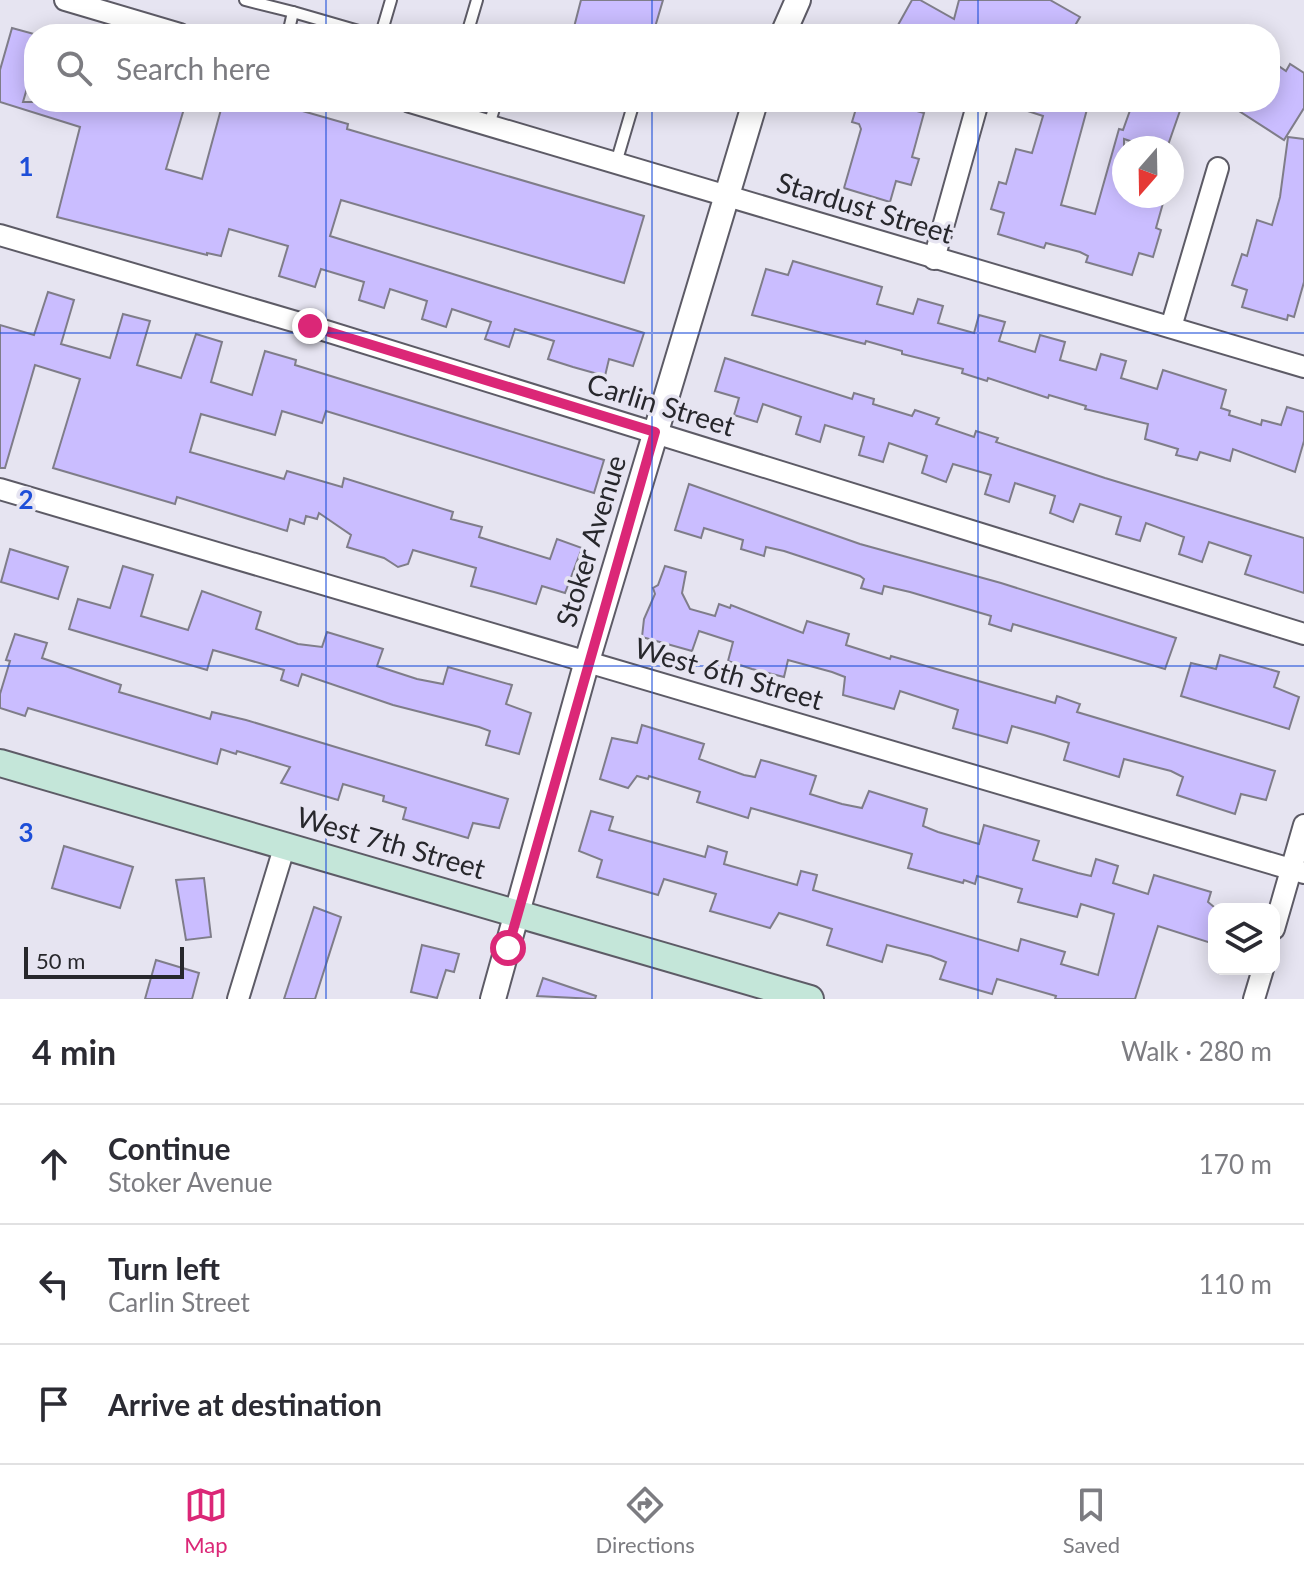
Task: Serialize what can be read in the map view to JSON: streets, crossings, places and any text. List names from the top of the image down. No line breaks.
{"streets":{"main road":["West 7th Street"],"street":["Stardust Street","Carlin Street","Stoker Avenue","West 6th Street"]},"crossings":[["Stardust Street","Stoker Avenue"],["Carlin Street","Stoker Avenue"],["Stoker Avenue","West 6th Street"],["Stoker Avenue","West 7th Street"]],"scale_bar":"50 m","north":"bottom","page":{"search":"Search here","scale":"50 m","heading":["4 min","Walk · 280 m"],"list":[["Continue","Stoker Avenue","170 m"],["Turn left","Carlin Street","110 m"],"Arrive at destination"],"nav":["Map","Directions","Saved"]},"grid":{"rows":["1","2","3"]}}
